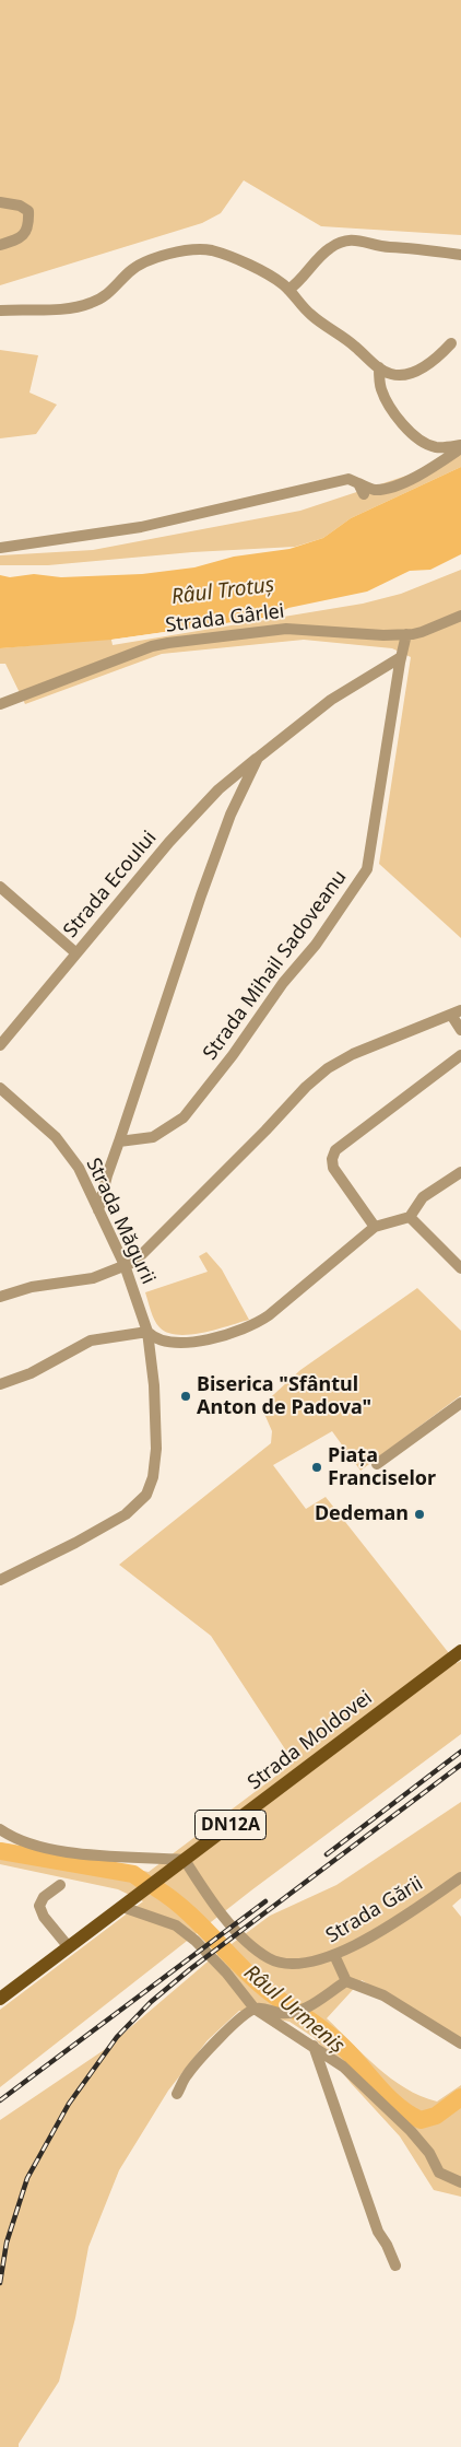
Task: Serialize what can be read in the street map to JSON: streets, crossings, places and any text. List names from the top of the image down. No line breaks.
{"streets":{"main road":["Strada Moldovei","DN12A"],"street":["Strada Gârlei","Strada Ecoului","Strada Mihail Sadoveanu","Strada Măgurii","Strada Gării"]},"crossings":[["Strada Gârlei","Strada Mihail Sadoveanu"],["Strada Moldovei","Strada Gării"]],"water":["Râul Trotuș","Râul Urmeniș"],"places":["Biserica \"Sfântul Anton de Padova\"","Piața Franciselor","Dedeman"]}
